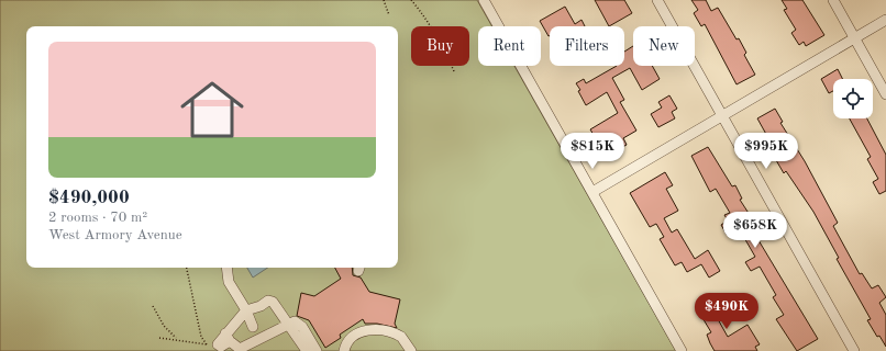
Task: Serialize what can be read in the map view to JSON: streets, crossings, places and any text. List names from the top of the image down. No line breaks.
{"page":{"chip":["Buy","Rent","Filters","New"],"list":[{"name":"$490,000","note":"2 rooms · 70 m² · West Armory Avenue"}],"price":["$815K","$995K","$658K","$490K"]}}
